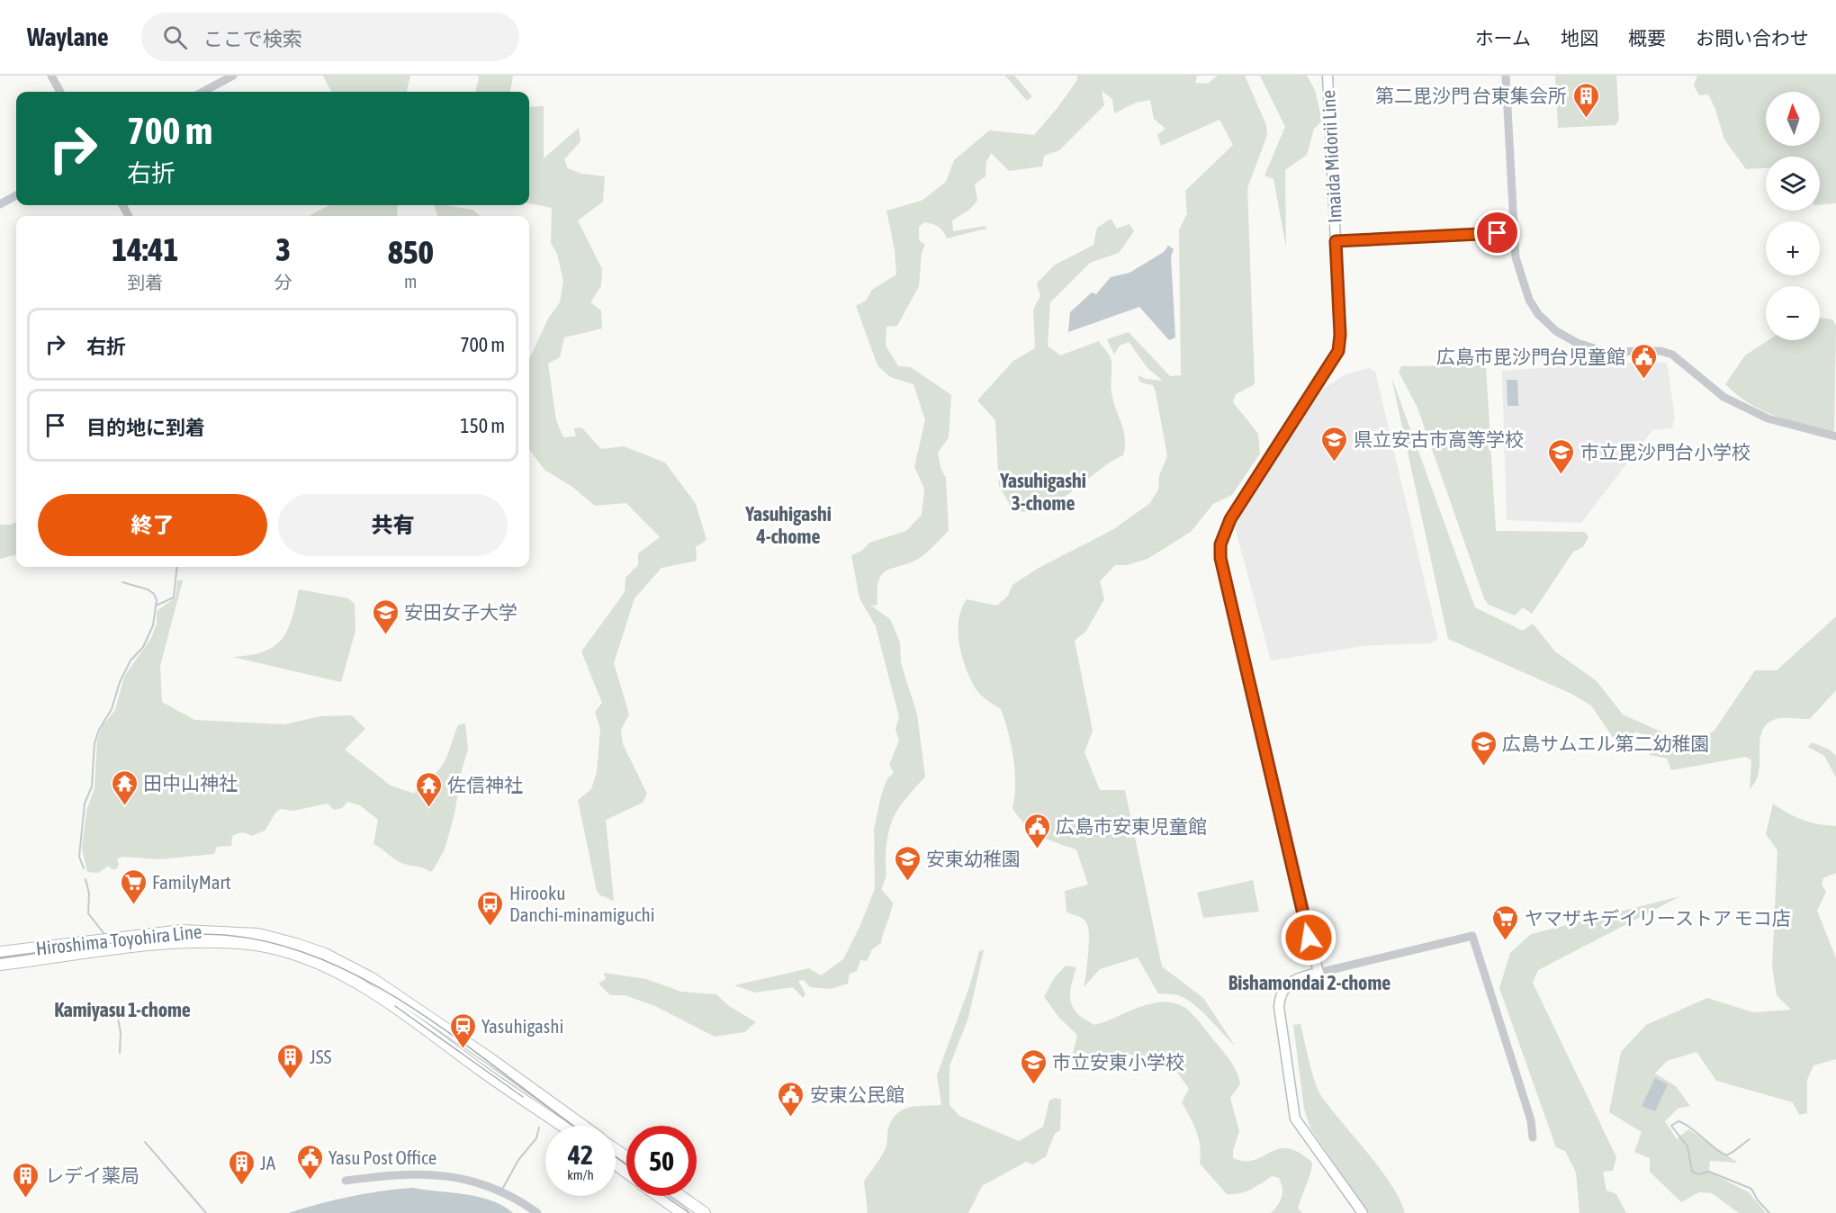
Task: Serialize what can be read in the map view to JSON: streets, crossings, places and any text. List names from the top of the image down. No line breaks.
{"streets":{"main road":["Imaida Midorii Line","Hiroshima Toyohira Line"]},"districts":["Yasuhigashi 3-chome","Yasuhigashi 4-chome","Bishamondai 2-chome","Kamiyasu 1-chome"],"places":{"building":["第二毘沙門 台東集会所","JSS","JA","レデイ薬局"],"public building":["広島市毘沙門台児童館","広島市安東児童館","安東公民館","Yasu Post Office"],"school or university":["県立安古市高等学校","市立毘沙門台小学校","安田女子大学","広島サムエル第二幼稚園","安東幼稚園","市立安東小学校"],"temple":["田中山神社","佐信神社"],"supermarket":["FamilyMart","ヤマザキデイリーストア モコ店"],"bus stop":["Hirooku Danchi-minamiguchi"],"station":["Yasuhigashi"]},"north":"top","page":{"header":"Waylane","search":"ここで検索","nav":["ホーム","地図","概要","お問い合わせ"],"map_buttons":["+","−"],"turn":["700 m","右折"],"eta":["14:41","到着","3","分","850","m"],"list":[{"name":"右折","value":"700 m"},{"name":"目的地に到着","value":"150 m"}],"buttons":["終了","共有"],"speed":"42 km/h","limit":"50"}}
